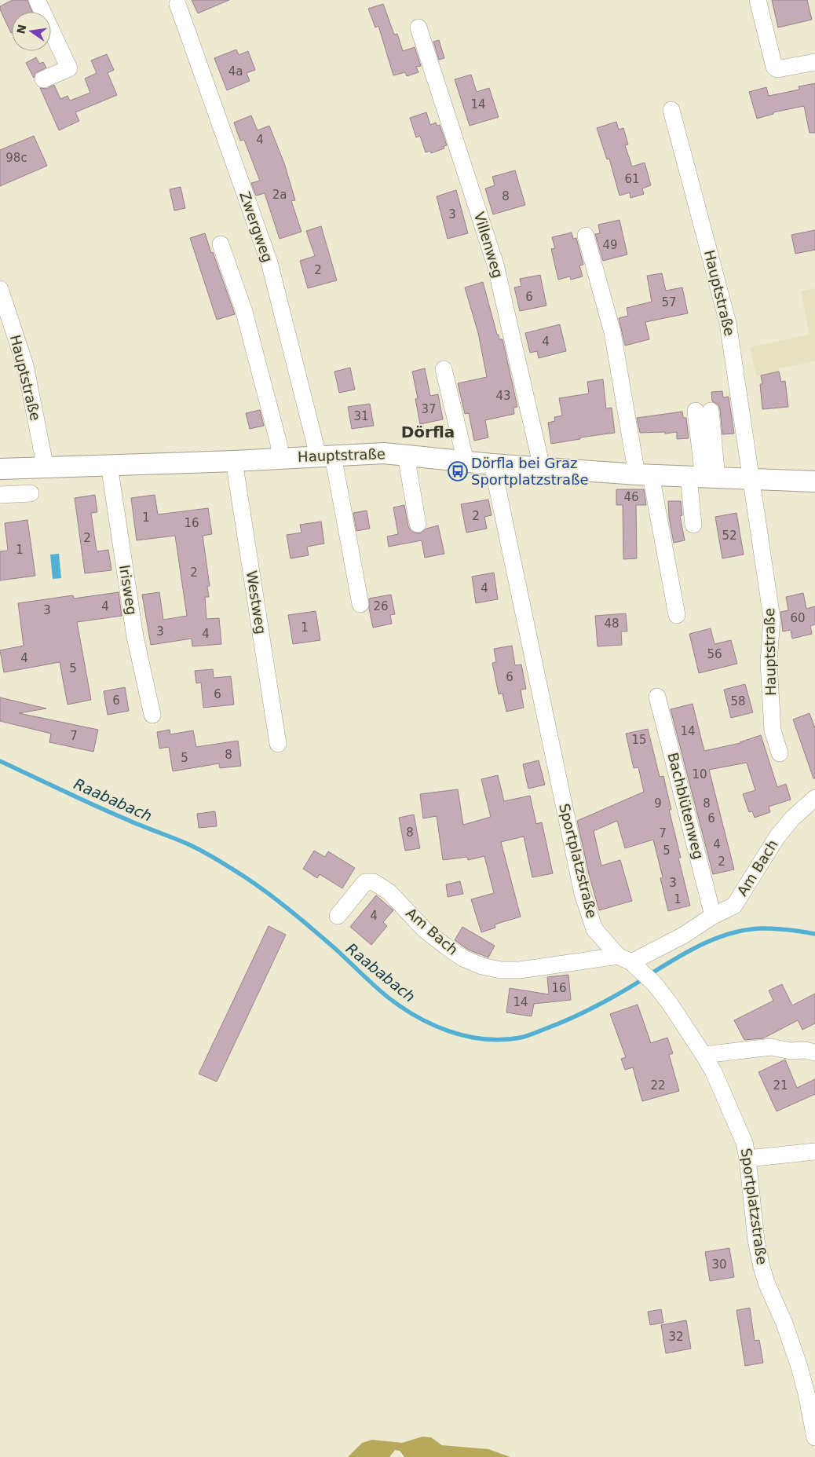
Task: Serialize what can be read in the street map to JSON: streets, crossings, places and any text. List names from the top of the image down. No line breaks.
{"streets":{"main road":["Hauptstraße"],"street":["Zwergweg","Villenweg","Irisweg","Westweg","Bachblütenweg","Sportplatzstraße","Am Bach"]},"crossings":[["Zwergweg","Hauptstraße"],["Villenweg","Hauptstraße"],["Hauptstraße","Irisweg"],["Hauptstraße","Westweg"],["Hauptstraße","Sportplatzstraße"],["Bachblütenweg","Am Bach"],["Sportplatzstraße","Am Bach"]],"districts":["Dörfla"],"water":["Raababach"],"places":{"bus stop":["Dörfla bei Graz Sportplatzstraße"]},"house_numbers":["4a","14","4","98c","61","2a","8","3","49","2","6","57","4","43","37","31","46","2","1","16","52","2","1","2","4","4","26","3","60","48","1","3","4","56","4","5","6","6","6","58","14","7","15","8","5","10","9","8","6","8","7","4","5","2","3","1","4","16","14","22","21","30","32"],"north":"left"}
